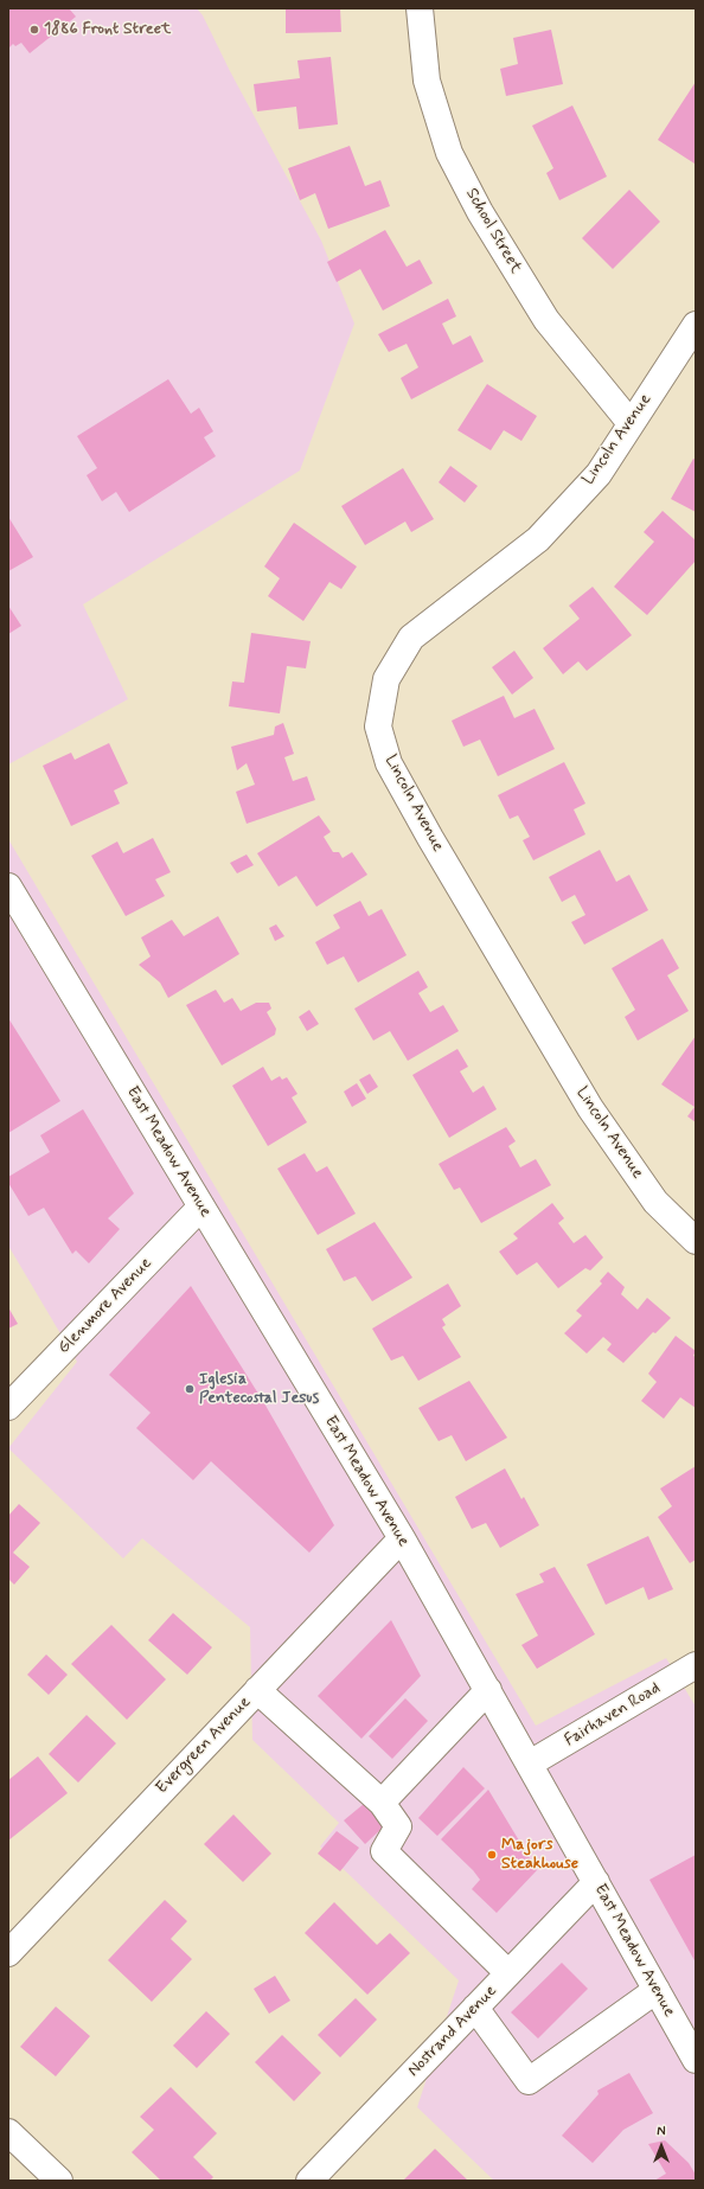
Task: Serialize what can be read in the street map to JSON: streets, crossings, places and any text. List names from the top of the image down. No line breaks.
{"streets":{"street":["School Street","Lincoln Avenue","East Meadow Avenue","Glenmore Avenue","Fairhaven Road","Evergreen Avenue","Nostrand Avenue"]},"crossings":[["School Street","Lincoln Avenue"],["East Meadow Avenue","Glenmore Avenue"],["East Meadow Avenue","Fairhaven Road"],["East Meadow Avenue","Evergreen Avenue"],["East Meadow Avenue","Nostrand Avenue"]],"places":["1886 Front Street","Iglesia Pentecostal Jesus","Majors Steakhouse"],"north":"top"}
